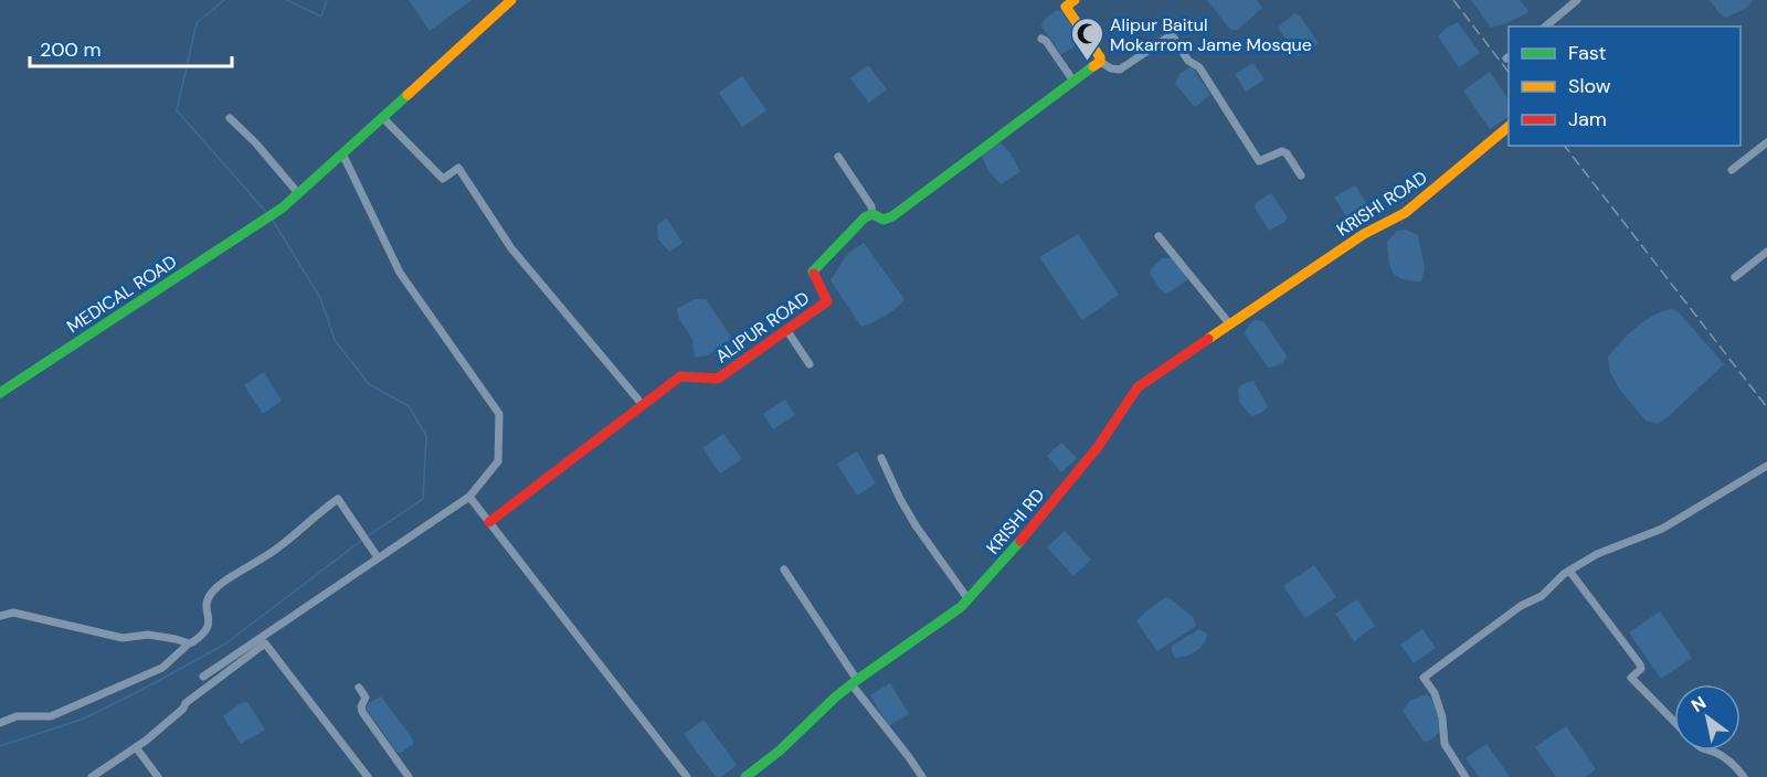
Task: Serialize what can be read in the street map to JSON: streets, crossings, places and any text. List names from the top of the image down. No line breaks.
{"streets":{"street":["KRISHI ROAD","MEDICAL ROAD","ALIPUR ROAD","KRISHI RD"]},"crossings":[["KRISHI ROAD","KRISHI RD"]],"places":{"mosque":["Alipur Baitul Mokarrom Jame Mosque"]},"legend":["Fast","Slow","Jam"],"scale_bar":"200 m","north":"top left"}
